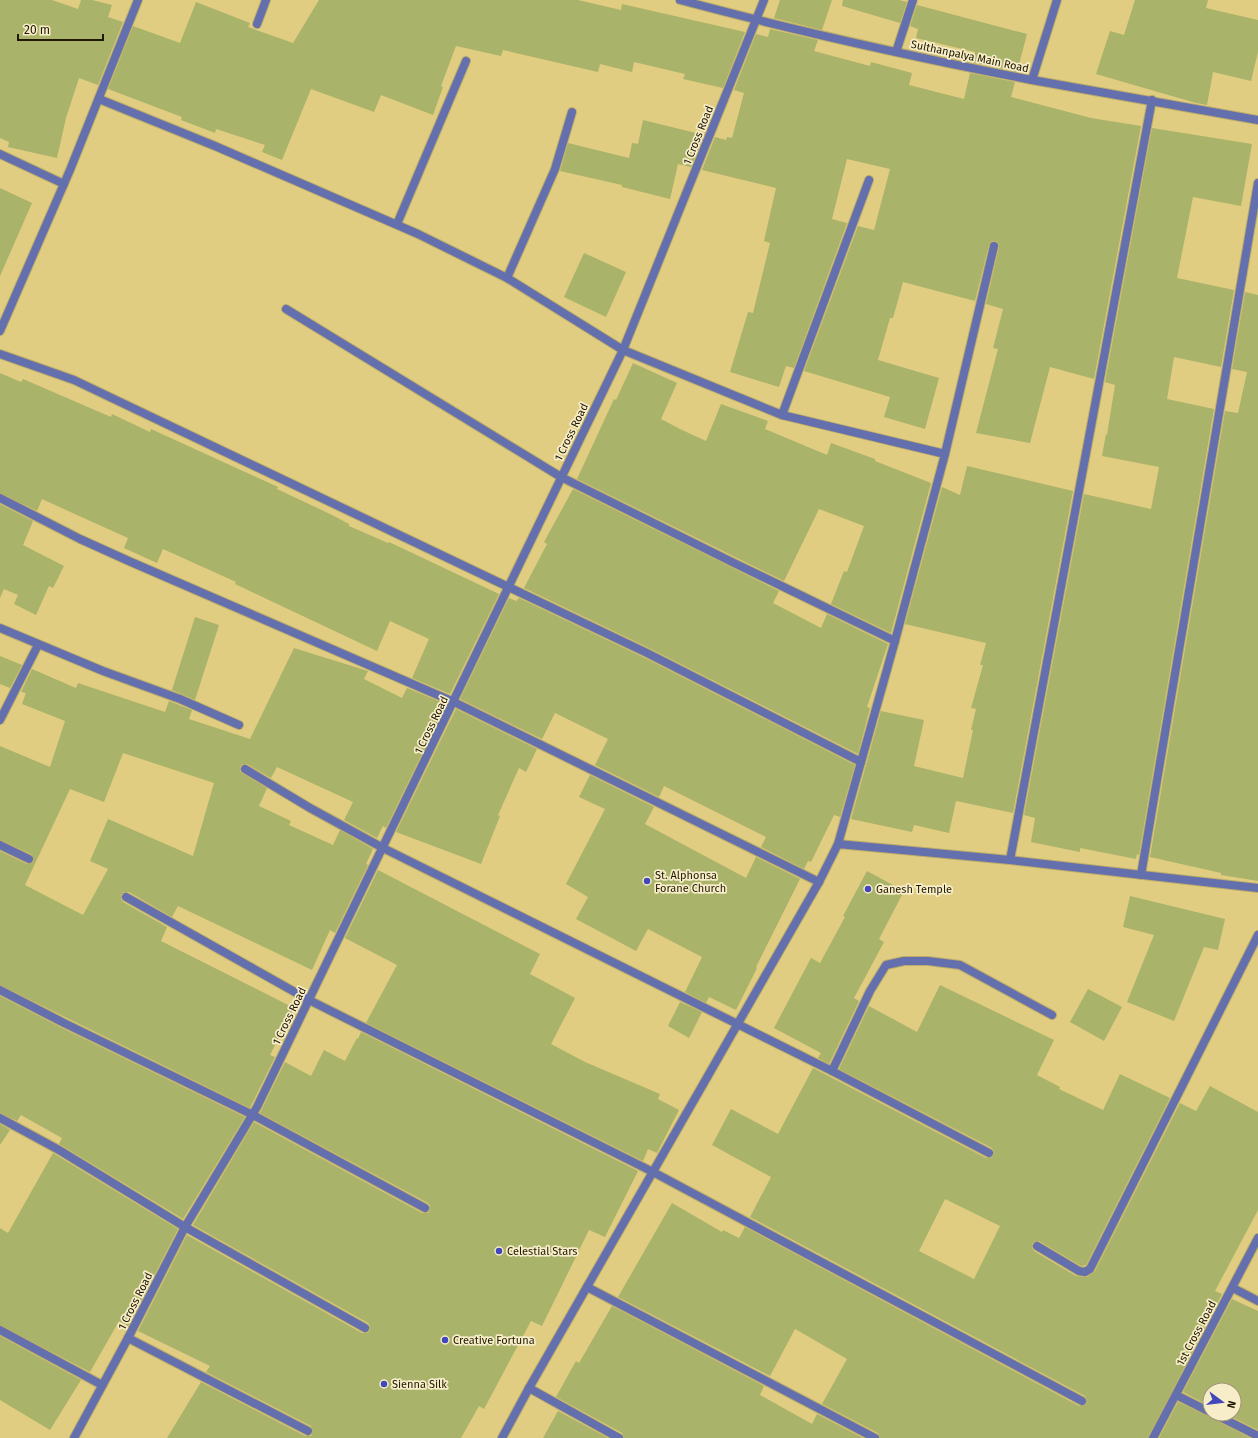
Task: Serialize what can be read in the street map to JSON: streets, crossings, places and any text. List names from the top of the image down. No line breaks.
{"streets":{"street":["Sulthanpalya Main Road","1 Cross Road","1st Cross Road"]},"crossings":[["Sulthanpalya Main Road","1 Cross Road"]],"places":["St. Alphonsa Forane Church","Ganesh Temple","Celestial Stars","Creative Fortuna","Sienna Silk"],"scale_bar":"20 m","north":"right"}
